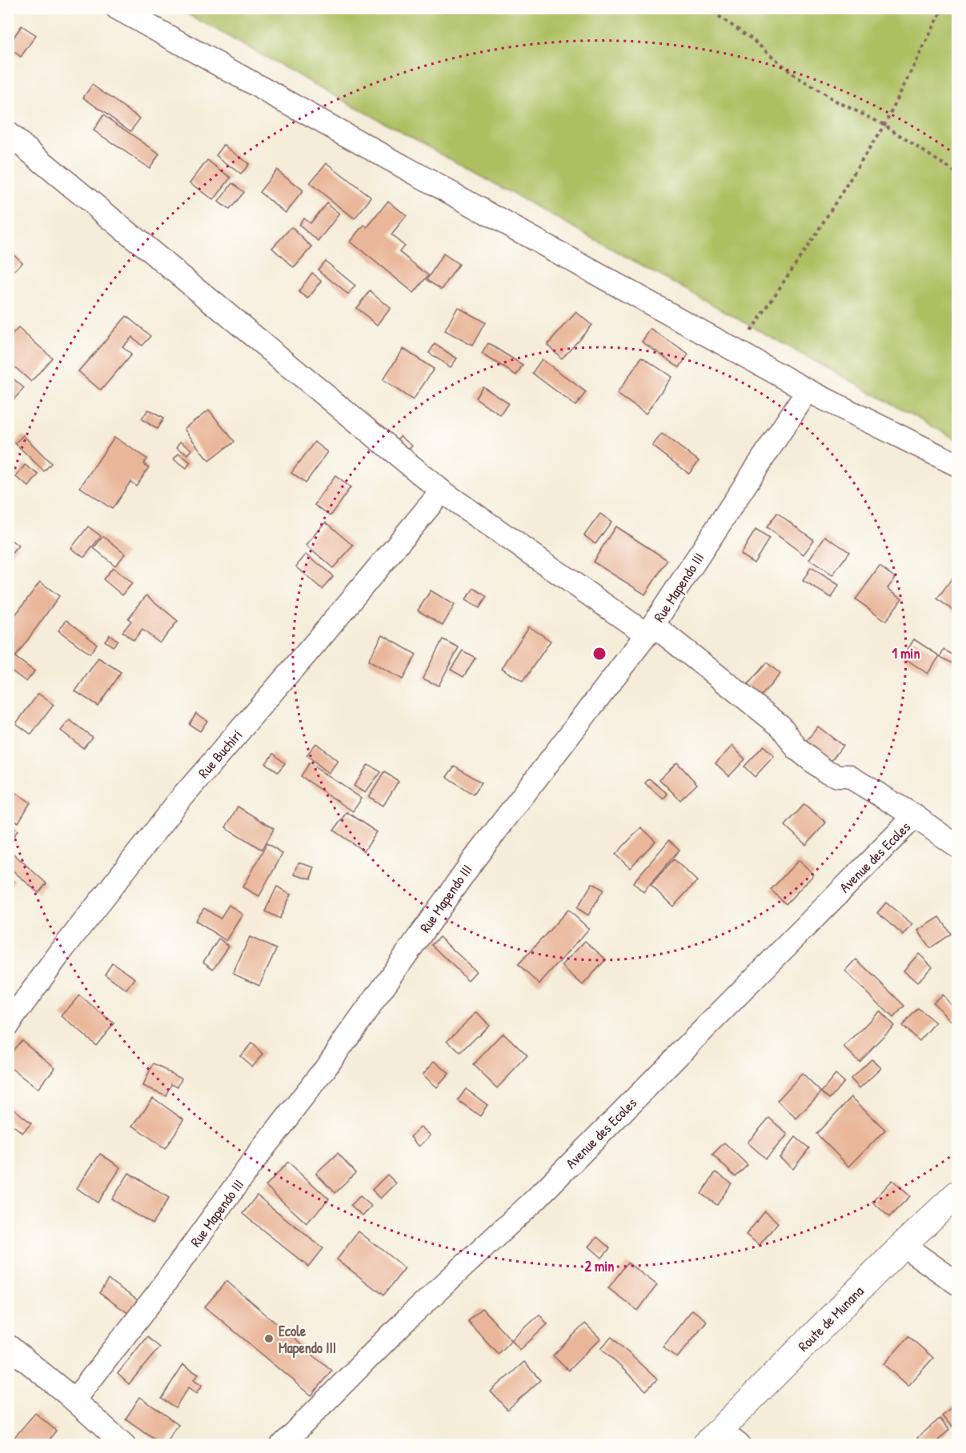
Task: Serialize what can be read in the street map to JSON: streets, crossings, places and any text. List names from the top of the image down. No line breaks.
{"streets":{"main road":["Route de Munana"],"street":["Rue Mapendo III","Rue Buchiri","Avenue des Ecoles"]},"places":["Ecole Mapendo III"],"rings":["1 min","2 min"]}
